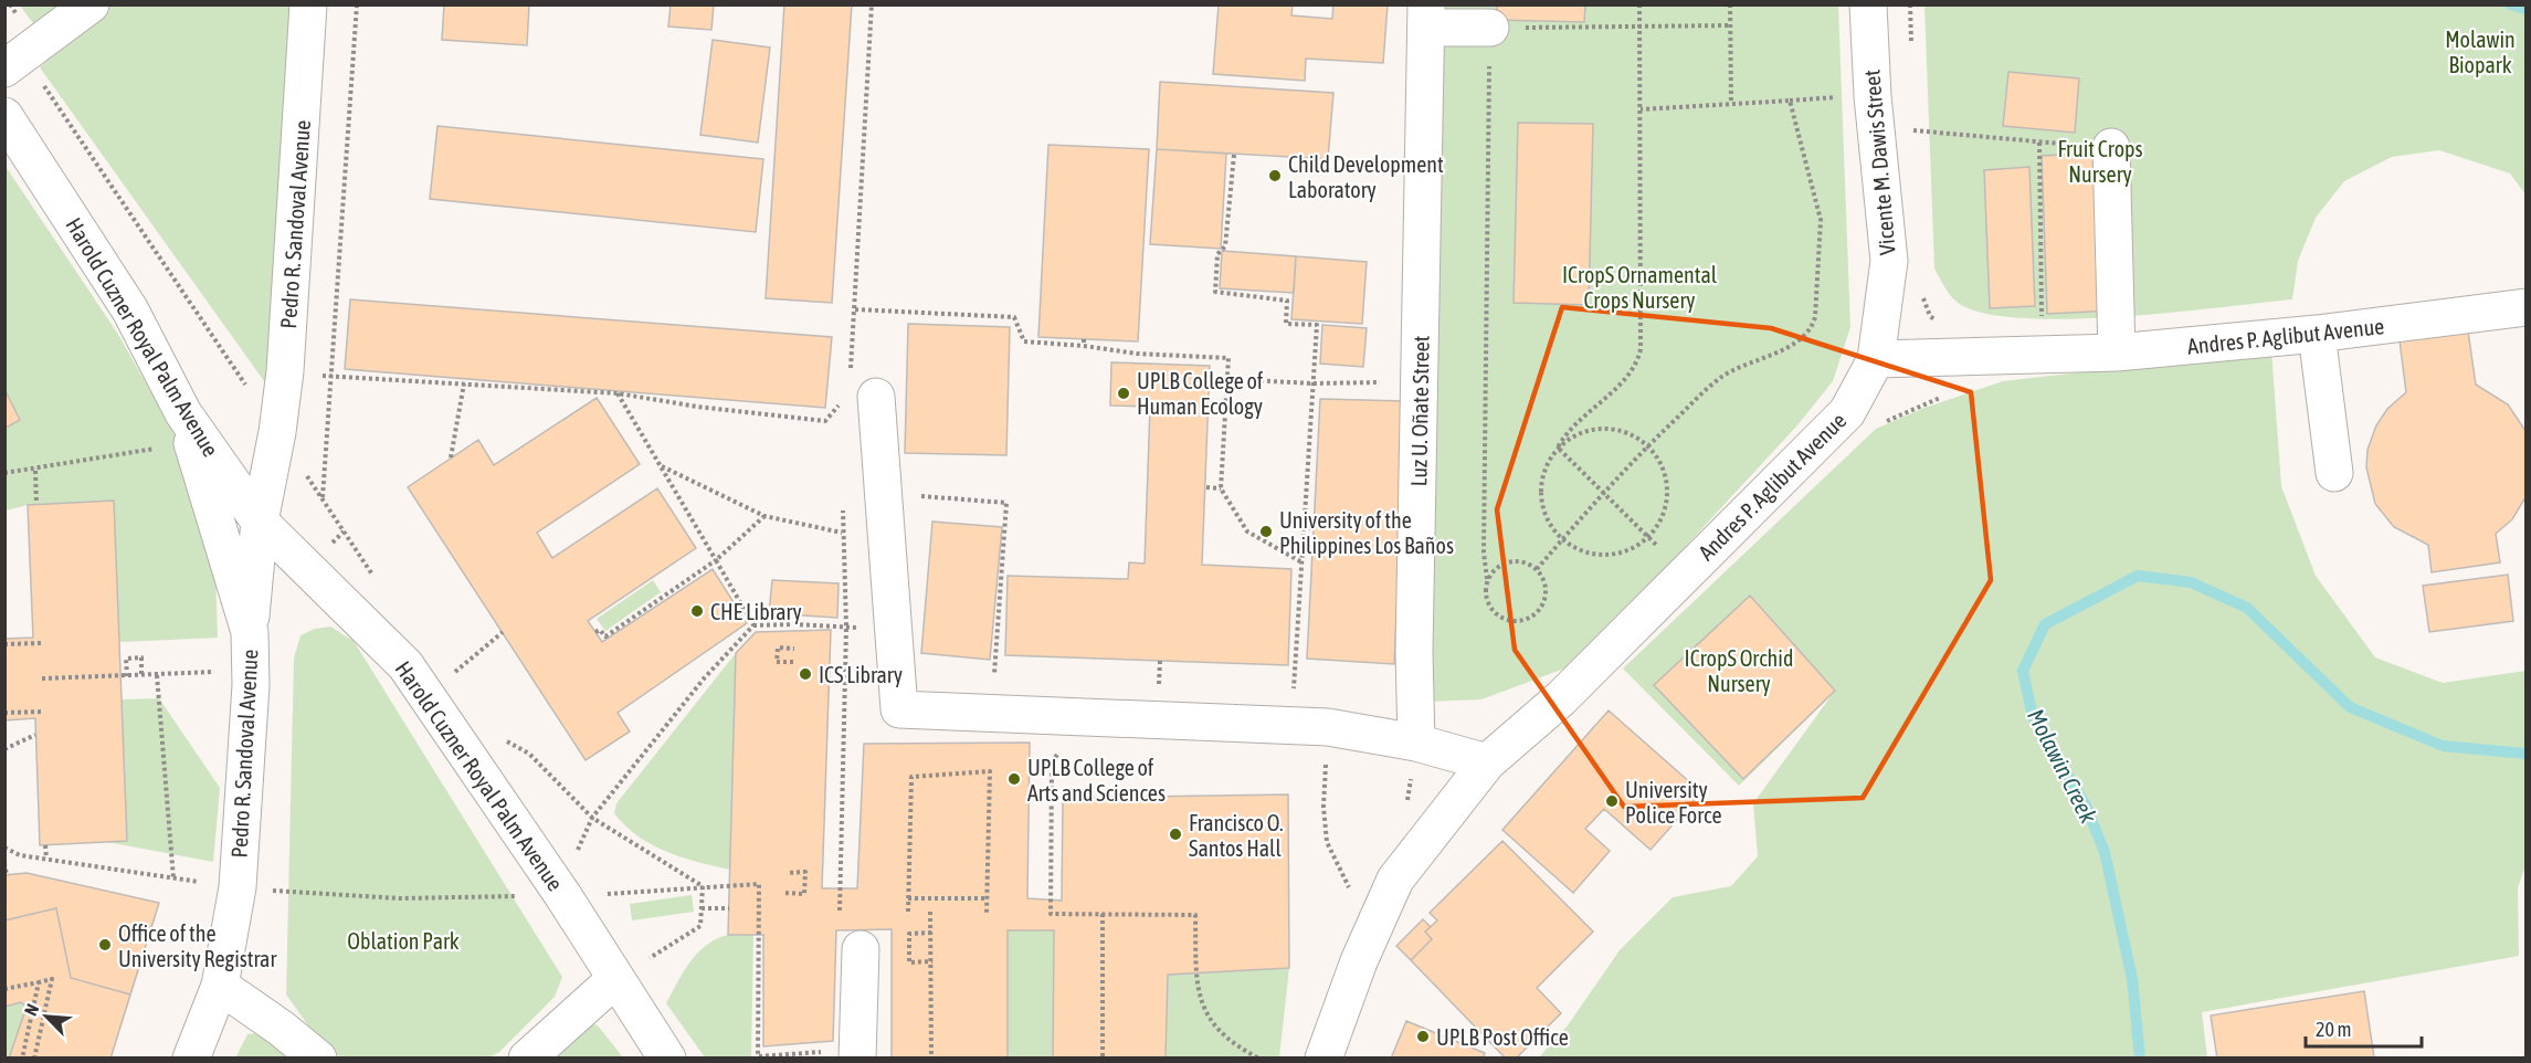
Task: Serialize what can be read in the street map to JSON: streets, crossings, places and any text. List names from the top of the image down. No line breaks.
{"streets":{"street":["Vicente M. Dawis Street","Pedro R. Sandoval Avenue","Andres P. Aglibut Avenue","Harold Cuzner Royal Palm Avenue","Luz U. Oñate Street"]},"crossings":[["Vicente M. Dawis Street","Andres P. Aglibut Avenue"],["Pedro R. Sandoval Avenue","Harold Cuzner Royal Palm Avenue"]],"water":["Molawin Creek"],"parks":["Molawin Biopark","Fruit Crops Nursery","ICropS Ornamental Crops Nursery","ICropS Orchid Nursery","Oblation Park"],"places":["Child Development Laboratory","UPLB College of Human Ecology","University of the Philippines Los Baños","CHE Library","ICS Library","UPLB College of Arts and Sciences","University Police Force","Francisco O. Santos Hall","Office of the University Registrar","UPLB Post Office"],"scale_bar":"20 m","north":"top left"}
